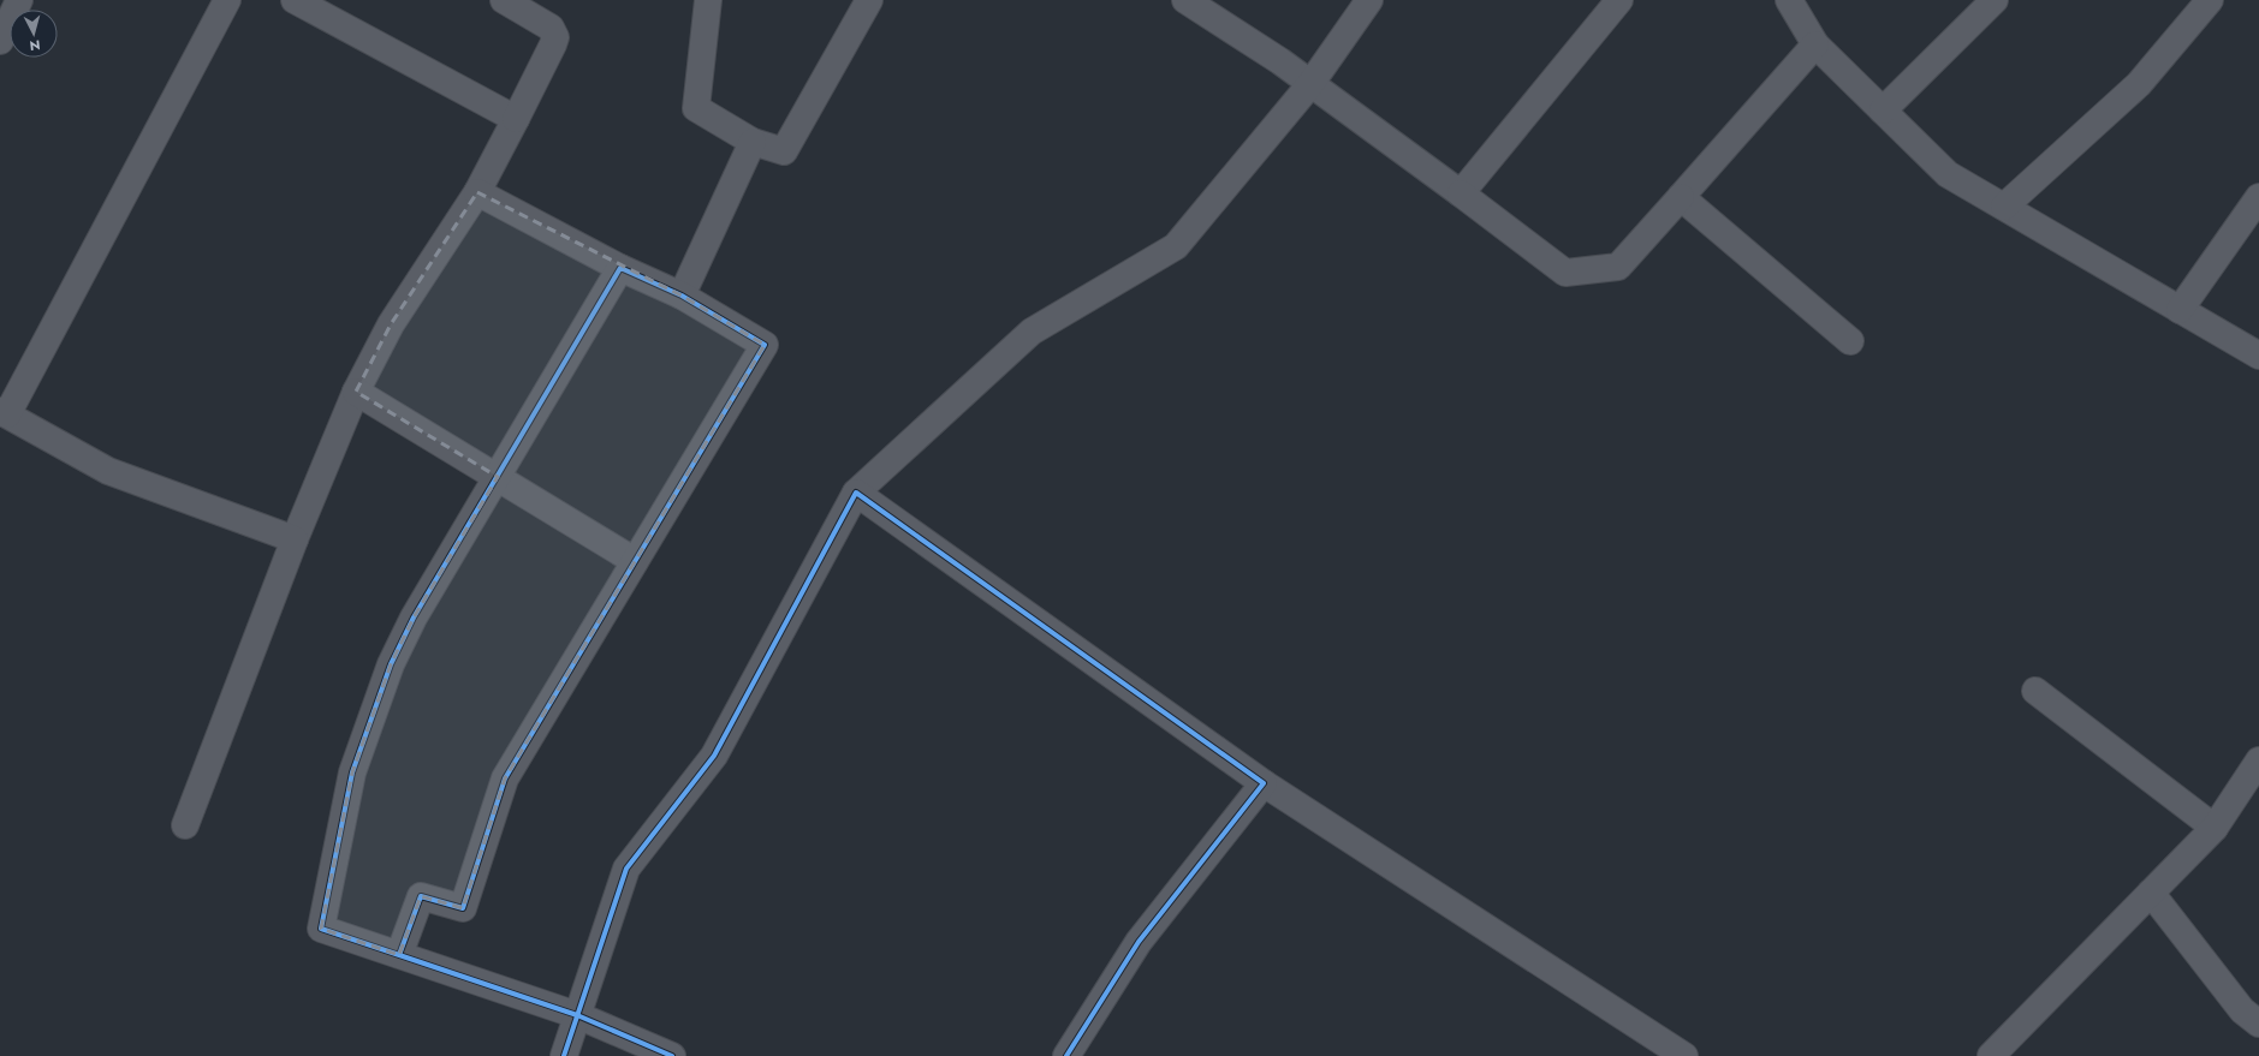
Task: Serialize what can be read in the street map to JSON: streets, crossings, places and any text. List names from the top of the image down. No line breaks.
{"north":"bottom"}
